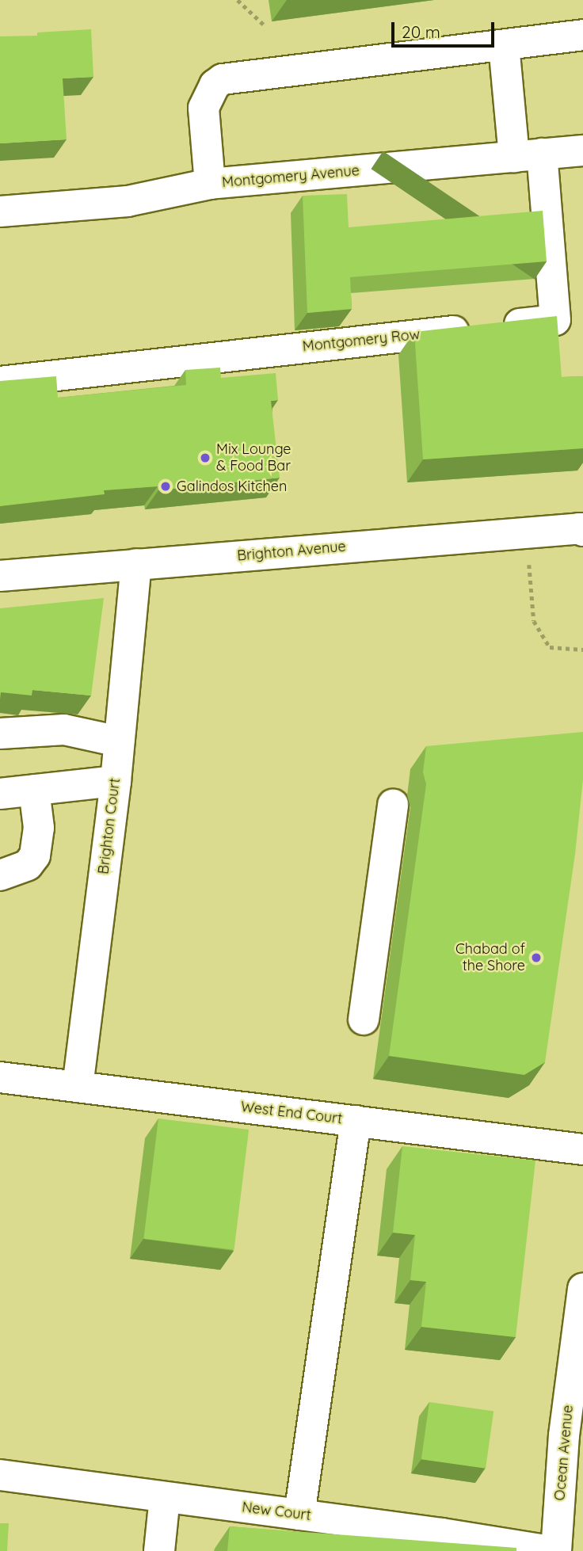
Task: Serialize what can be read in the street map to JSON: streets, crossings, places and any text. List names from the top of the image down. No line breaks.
{"streets":{"street":["Montgomery Avenue","Montgomery Row","Brighton Avenue","Brighton Court","West End Court","Ocean Avenue","New Court"]},"crossings":[["Montgomery Avenue","Montgomery Row"],["Brighton Avenue","Brighton Court"],["Brighton Court","West End Court"]],"places":["Mix Lounge & Food Bar","Galindos Kitchen","Chabad of the Shore"],"scale_bar":"20 m"}
